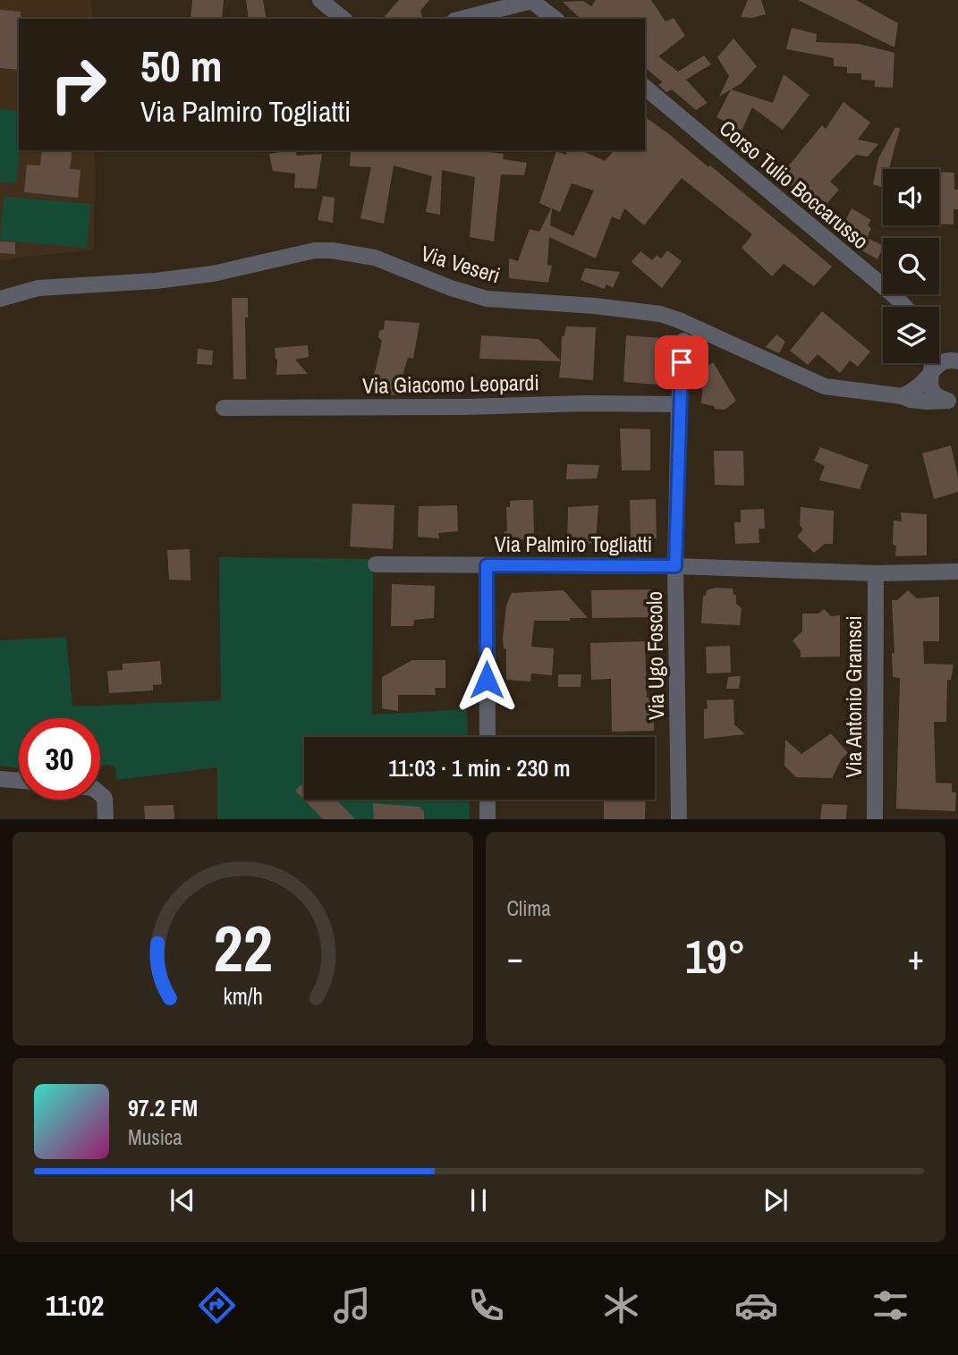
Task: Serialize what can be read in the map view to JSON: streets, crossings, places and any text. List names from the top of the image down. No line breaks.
{"streets":{"street":["Corso Tulio Boccarusso","Via Veseri","Via Giacomo Leopardi","Via Palmiro Togliatti","Via Ugo Foscolo","Via Antonio Gramsci"]},"crossings":[["Via Palmiro Togliatti","Via Ugo Foscolo"],["Via Palmiro Togliatti","Via Antonio Gramsci"]],"page":{"turn":["50 m","Via Palmiro Togliatti"],"limit":"30","trip":"11:03 · 1 min · 230 m","tile":"Clima","heat":["−","19°","+"],"song":["97.2 FM","Musica"],"tabs":"11:02","gauge":["22","km/h"]}}
